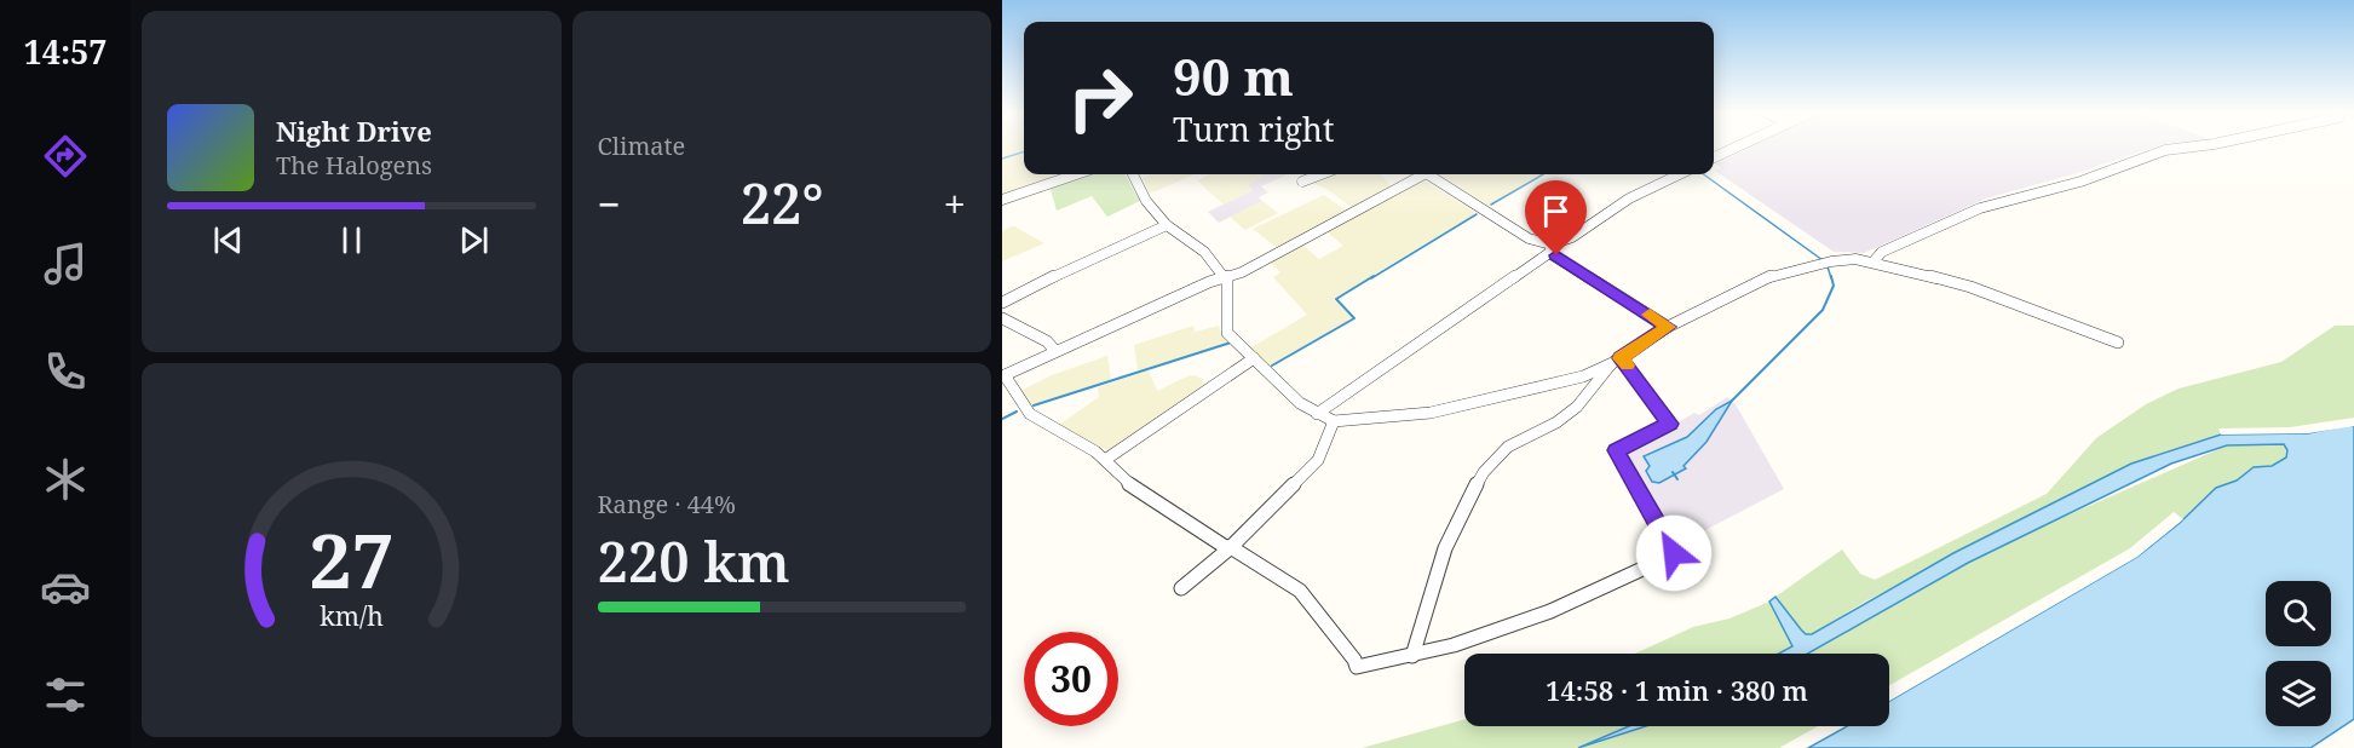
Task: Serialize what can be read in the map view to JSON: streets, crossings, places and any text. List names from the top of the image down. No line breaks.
{"page":{"tabs":"14:57","tile":["Climate",["Range · 44%","220 km"]],"turn":["90 m","Turn right"],"song":["Night Drive","The Halogens"],"heat":["−","22°","+"],"limit":"30","trip":"14:58 · 1 min · 380 m","gauge":["27","km/h"]}}
